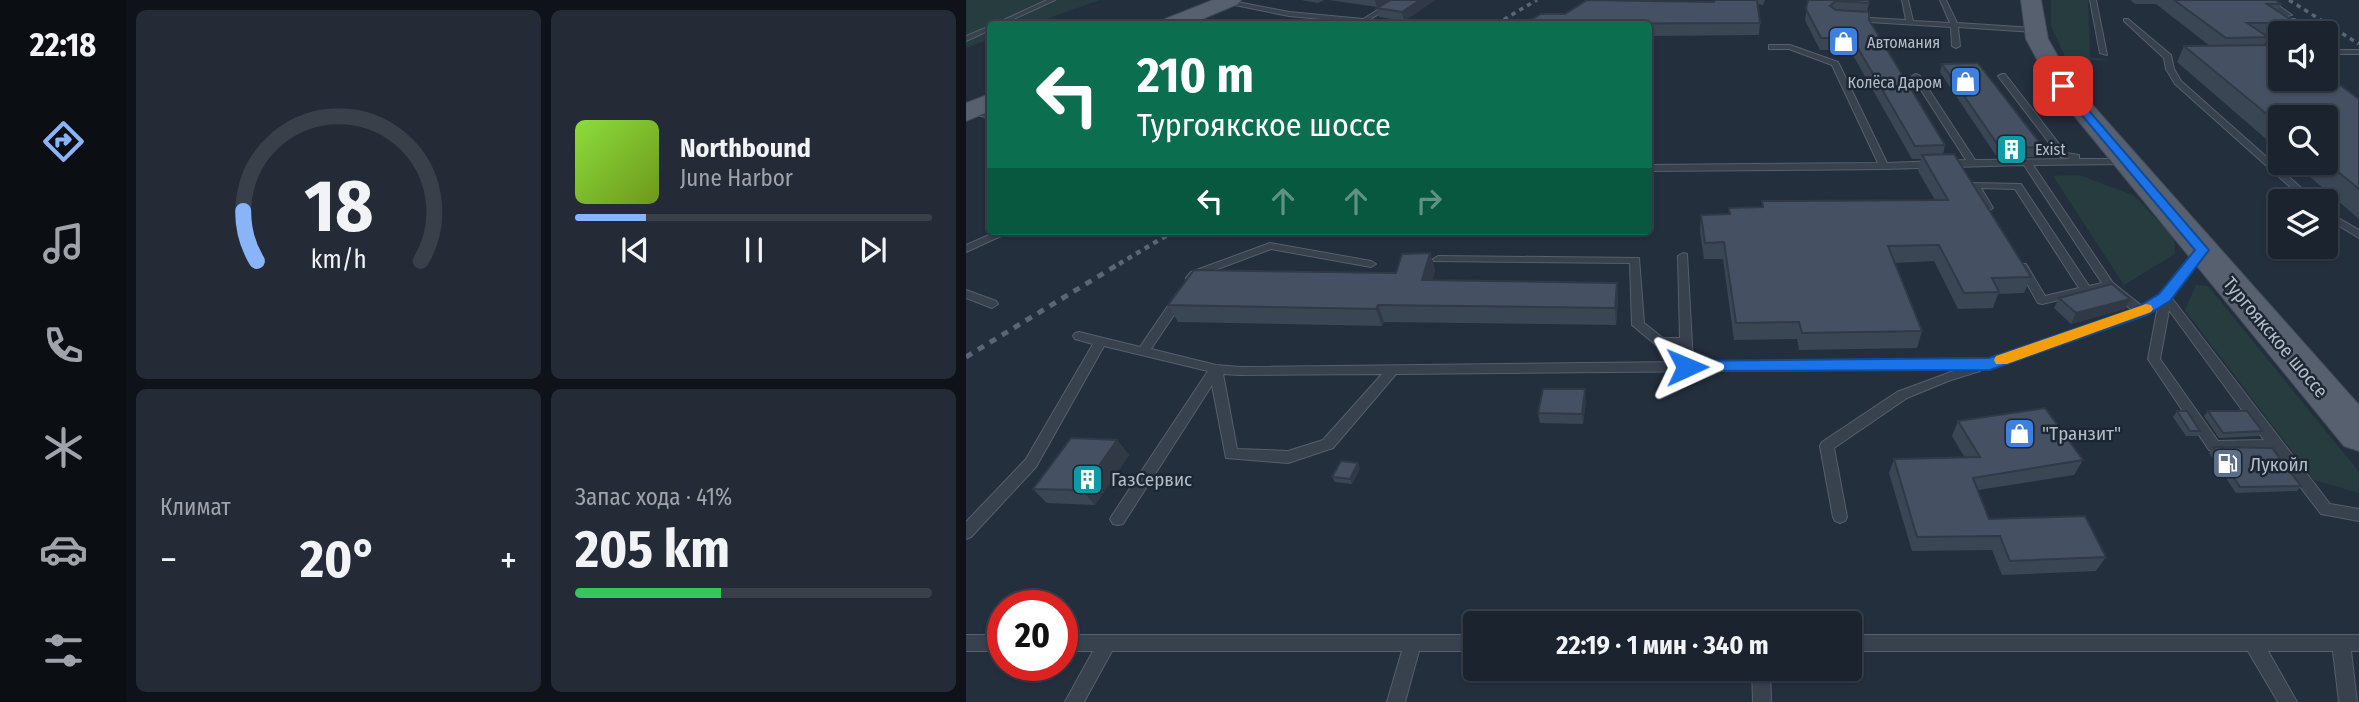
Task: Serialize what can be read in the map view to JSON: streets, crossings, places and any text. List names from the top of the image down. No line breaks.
{"streets":{"main road":["Тургоякское шоссе"]},"places":{"shop":["Автомания","Колёса Даром","\"Транзит\""],"building":["Exist","ГазСервис"],"fuel station":["Лукойл"]},"page":{"tabs":"22:18","turn":["210 m","Тургоякское шоссе"],"song":["Northbound","June Harbor"],"tile":["Климат",["Запас хода · 41%","205 km"]],"heat":["−","20°","+"],"limit":"20","trip":"22:19 · 1 мин · 340 m","gauge":["18","km/h"]}}
